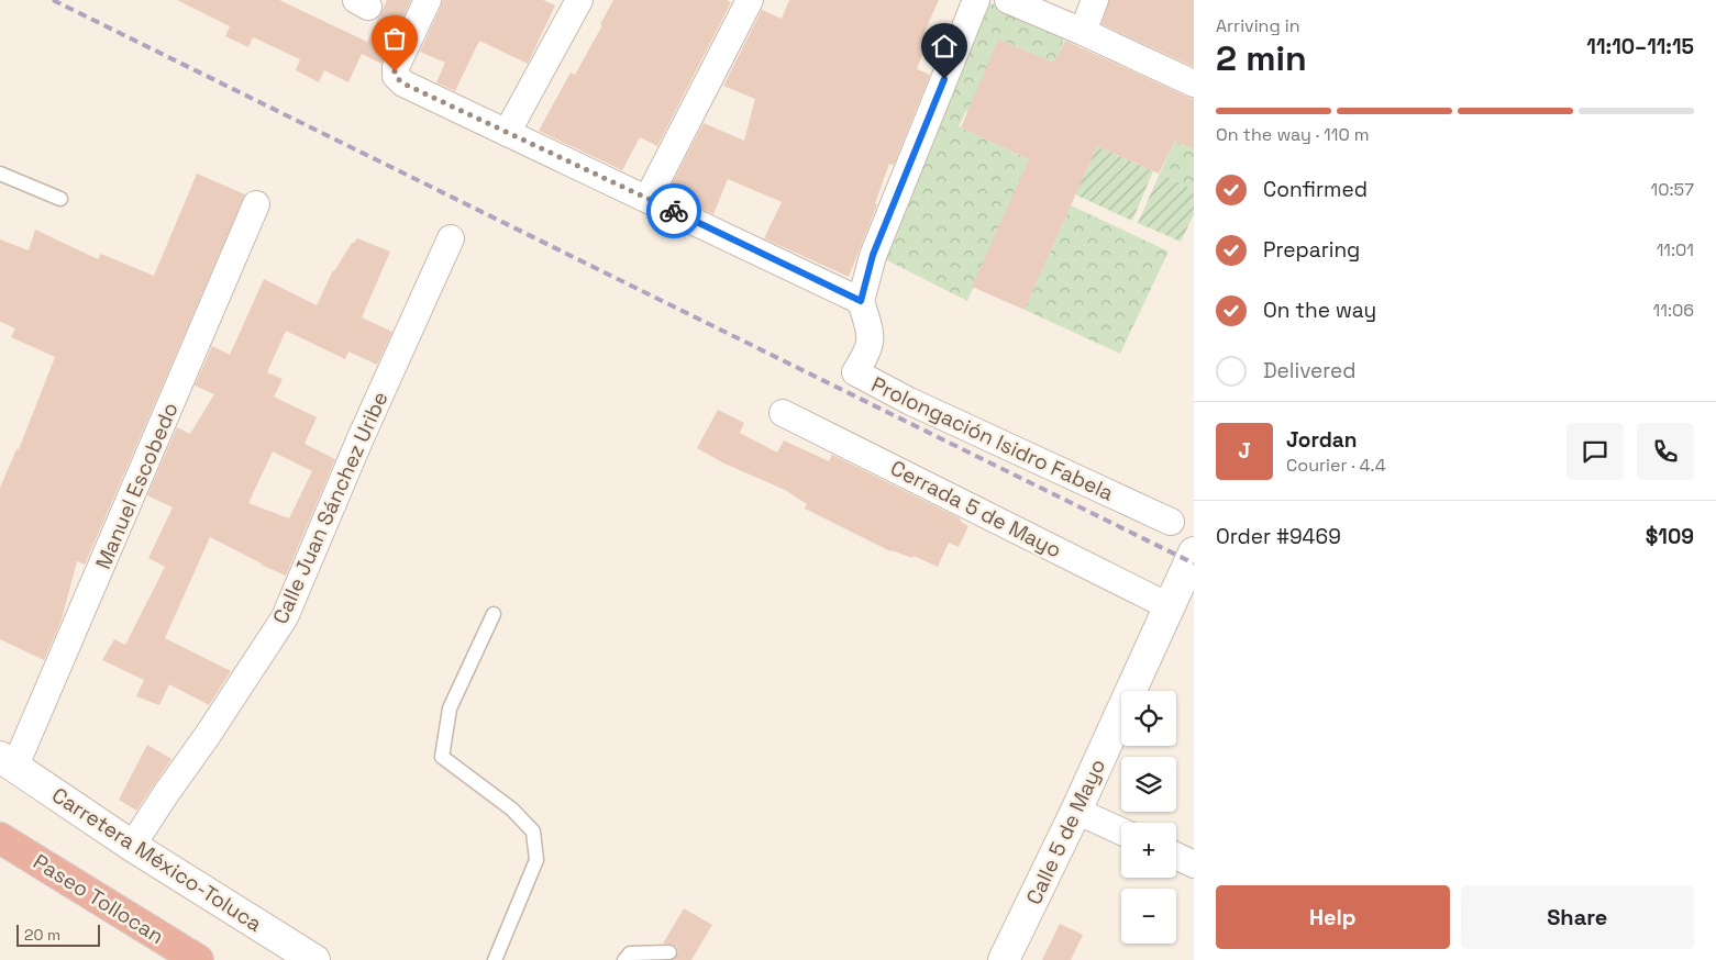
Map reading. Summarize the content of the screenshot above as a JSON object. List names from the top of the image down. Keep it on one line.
{"streets":{"highway":["Paseo Tollocan"],"main road":["Calle 5 de Mayo","Carretera México-Toluca"],"street":["Prolongación Isidro Fabela","Manuel Escobedo","Calle Juan Sánchez Uribe","Cerrada 5 de Mayo"]},"crossings":[["Manuel Escobedo","Carretera México-Toluca"],["Calle Juan Sánchez Uribe","Carretera México-Toluca"],["Cerrada 5 de Mayo","Calle 5 de Mayo"]],"scale_bar":"20 m","page":{"heading":["2 min","Arriving in","11:10–11:15"],"panel":["Jordan","Courier · 4.4","Order #9469","$109"],"bar":"On the way · 110 m","list":[["Confirmed","10:57"],["Preparing","11:01"],["On the way","11:06"],"Delivered"],"round":"J","map_buttons":["+","−"],"buttons":["Help","Share"],"scale":"20 m"}}
